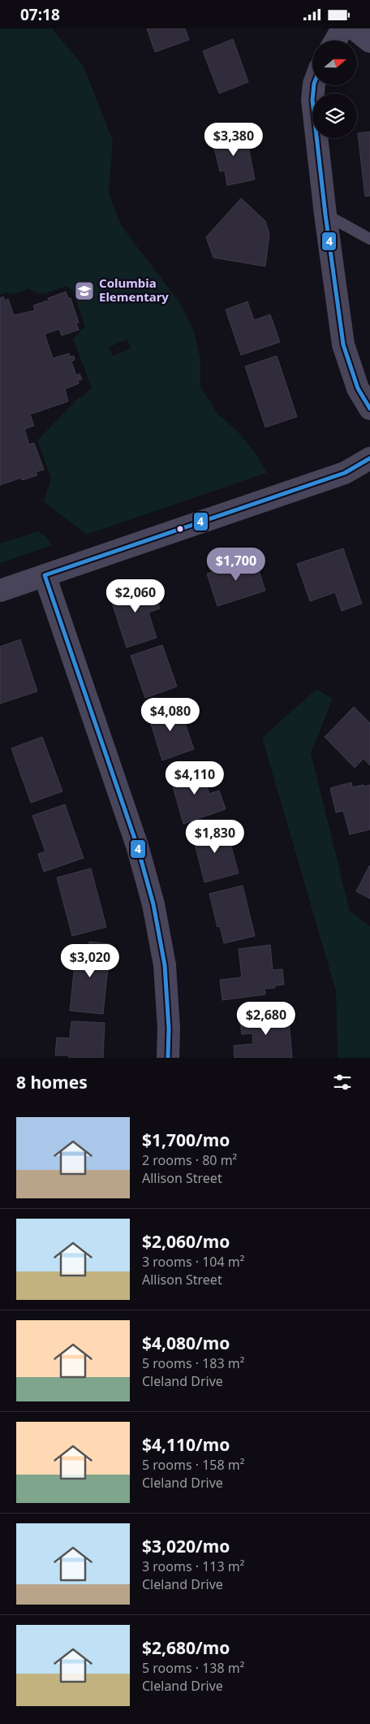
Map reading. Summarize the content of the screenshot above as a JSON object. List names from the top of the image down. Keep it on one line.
{"places":{"school or university":["Columbia Elementary"]},"lines":["transit line 4"],"north":"right","page":{"status":"07:18","price":["$3,380","$1,700","$2,060","$4,080","$4,110","$1,830","$3,020","$2,680"],"heading":"8 homes","list":[{"name":"$1,700/mo","note":"2 rooms · 80 m² · Allison Street"},{"name":"$2,060/mo","note":"3 rooms · 104 m² · Allison Street"},{"name":"$4,080/mo","note":"5 rooms · 183 m² · Cleland Drive"},{"name":"$4,110/mo","note":"5 rooms · 158 m² · Cleland Drive"},{"name":"$3,020/mo","note":"3 rooms · 113 m² · Cleland Drive"},{"name":"$2,680/mo","note":"5 rooms · 138 m² · Cleland Drive"}]}}
